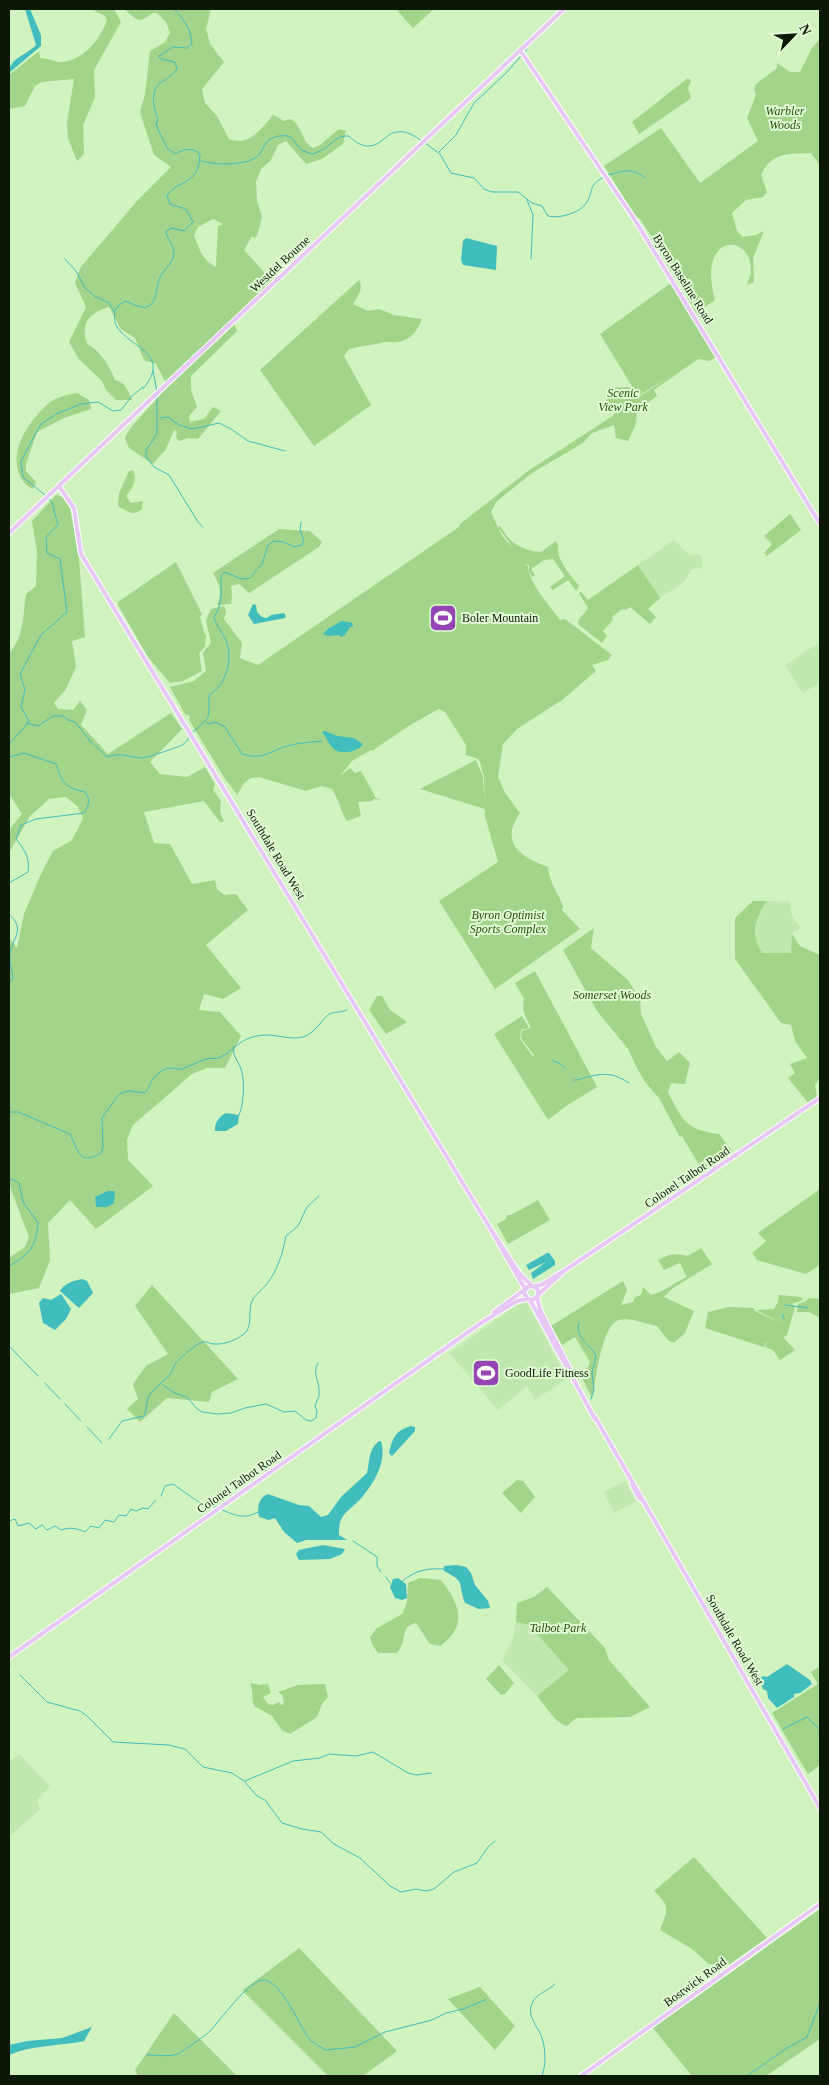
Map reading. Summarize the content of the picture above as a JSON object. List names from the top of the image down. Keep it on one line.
{"streets":{"main road":["Westdel Bourne","Byron Baseline Road","Southdale Road West","Colonel Talbot Road","Bostwick Road"]},"crossings":[["Westdel Bourne","Byron Baseline Road"],["Westdel Bourne","Southdale Road West"],["Southdale Road West","Colonel Talbot Road"]],"parks":["Warbler Woods","Scenic View Park","Byron Optimist Sports Complex","Somerset Woods","Talbot Park"],"places":{"sports":["Boler Mountain","GoodLife Fitness"]},"north":"top right"}
